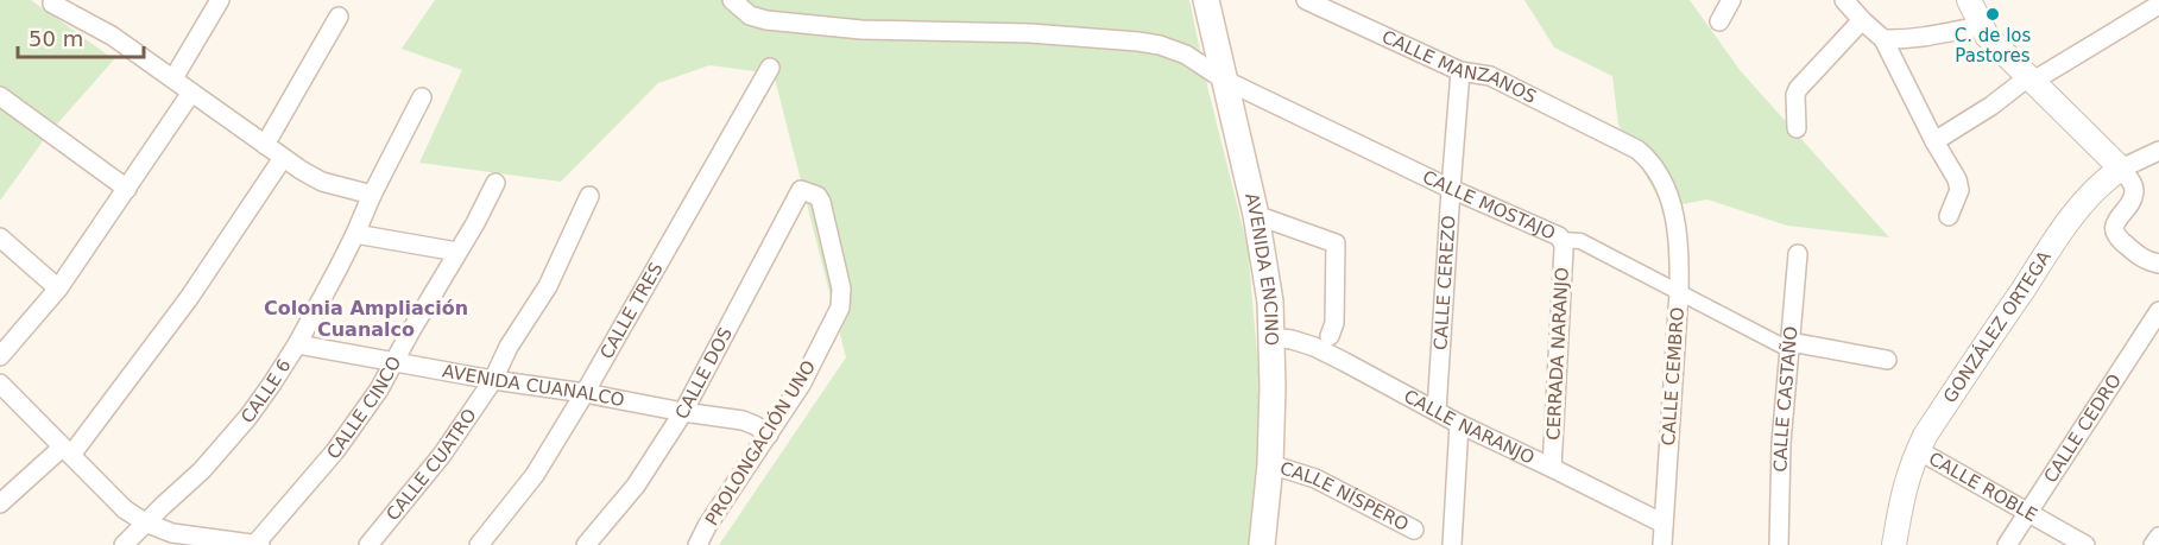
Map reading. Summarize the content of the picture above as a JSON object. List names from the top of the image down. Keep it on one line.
{"streets":{"main road":["AVENIDA ENCINO"],"street":["CALLE MANZANOS","CALLE MOSTAJO","CALLE CEREZO","CALLE TRES","GONZÁLEZ ORTEGA","CERRADA NARANJO","CALLE DOS","CALLE CEMBRO","AVENIDA CUANALCO","CALLE 6","CALLE CASTAÑO","CALLE CINCO","CALLE NARANJO","CALLE CEDRO","PROLONGACIÓN UNO","CALLE CUATRO","CALLE ROBLE","CALLE NÍSPERO"]},"crossings":[["CALLE MANZANOS","CALLE CEREZO"],["CALLE MANZANOS","CALLE CEMBRO"],["CALLE MOSTAJO","AVENIDA ENCINO"],["CALLE MOSTAJO","CALLE CEREZO"],["CALLE MOSTAJO","CERRADA NARANJO"],["CALLE MOSTAJO","CALLE CEMBRO"],["CALLE MOSTAJO","CALLE CASTAÑO"],["AVENIDA ENCINO","CALLE NARANJO"],["AVENIDA ENCINO","CALLE NÍSPERO"],["CALLE CEREZO","CALLE NARANJO"],["CALLE TRES","AVENIDA CUANALCO"],["GONZÁLEZ ORTEGA","CALLE ROBLE"],["CERRADA NARANJO","CALLE NARANJO"],["CALLE DOS","AVENIDA CUANALCO"],["CALLE DOS","PROLONGACIÓN UNO"],["CALLE CEMBRO","CALLE NARANJO"],["AVENIDA CUANALCO","CALLE 6"],["AVENIDA CUANALCO","CALLE CINCO"],["AVENIDA CUANALCO","PROLONGACIÓN UNO"],["AVENIDA CUANALCO","CALLE CUATRO"],["CALLE CEDRO","CALLE ROBLE"]],"districts":["Colonia Ampliación Cuanalco"],"places":["C. de los Pastores"],"scale_bar":"50 m"}
